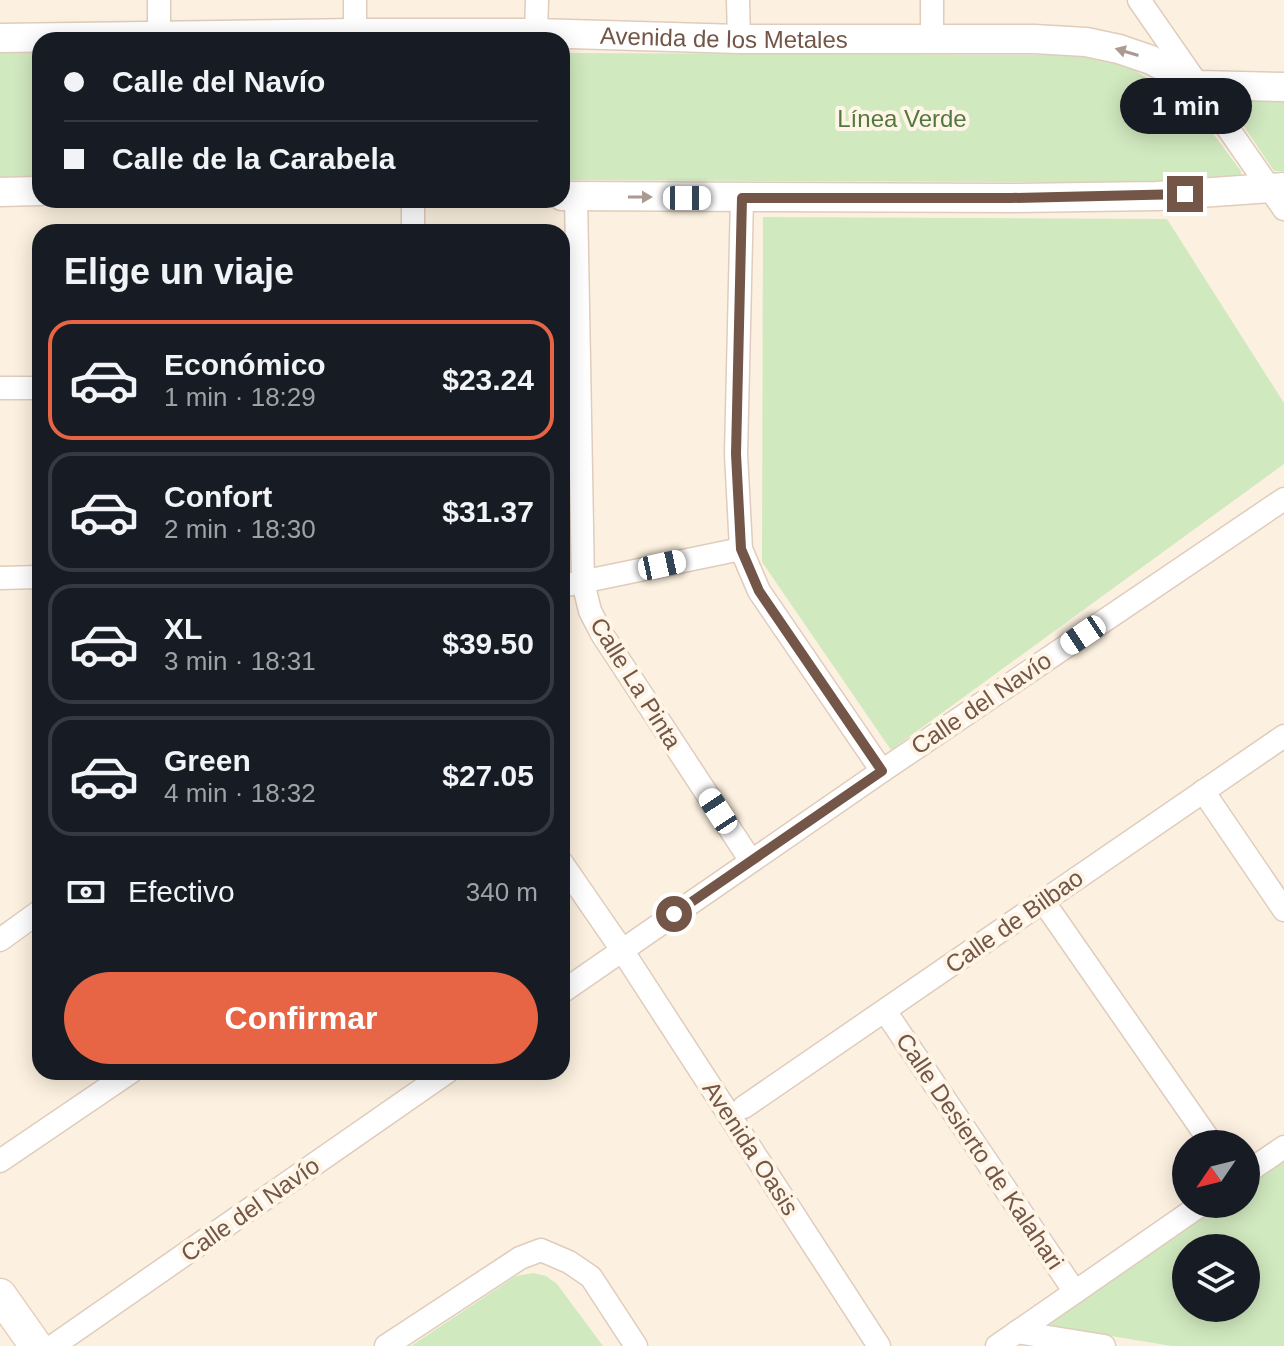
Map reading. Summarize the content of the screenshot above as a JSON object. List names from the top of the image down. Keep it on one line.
{"streets":{"street":["Avenida de los Metales","Calle La Pinta","Calle del Navío","Calle de Bilbao","Avenida Oasis","Calle Desierto de Kalahari"]},"crossings":[["Calle La Pinta","Calle del Navío"],["Calle del Navío","Avenida Oasis"],["Calle de Bilbao","Calle Desierto de Kalahari"]],"parks":["Línea Verde"],"north":"bottom left","page":{"banner":["Calle del Navío","Calle de la Carabela"],"bubble":"1 min","heading":"Elige un viaje","list":[{"name":"Económico","note":"1 min · 18:29","value":"$23.24"},{"name":"Confort","note":"2 min · 18:30","value":"$31.37"},{"name":"XL","note":"3 min · 18:31","value":"$39.50"},{"name":"Green","note":"4 min · 18:32","value":"$27.05"}],"pay":["Efectivo","340 m"],"buttons":"Confirmar"}}
